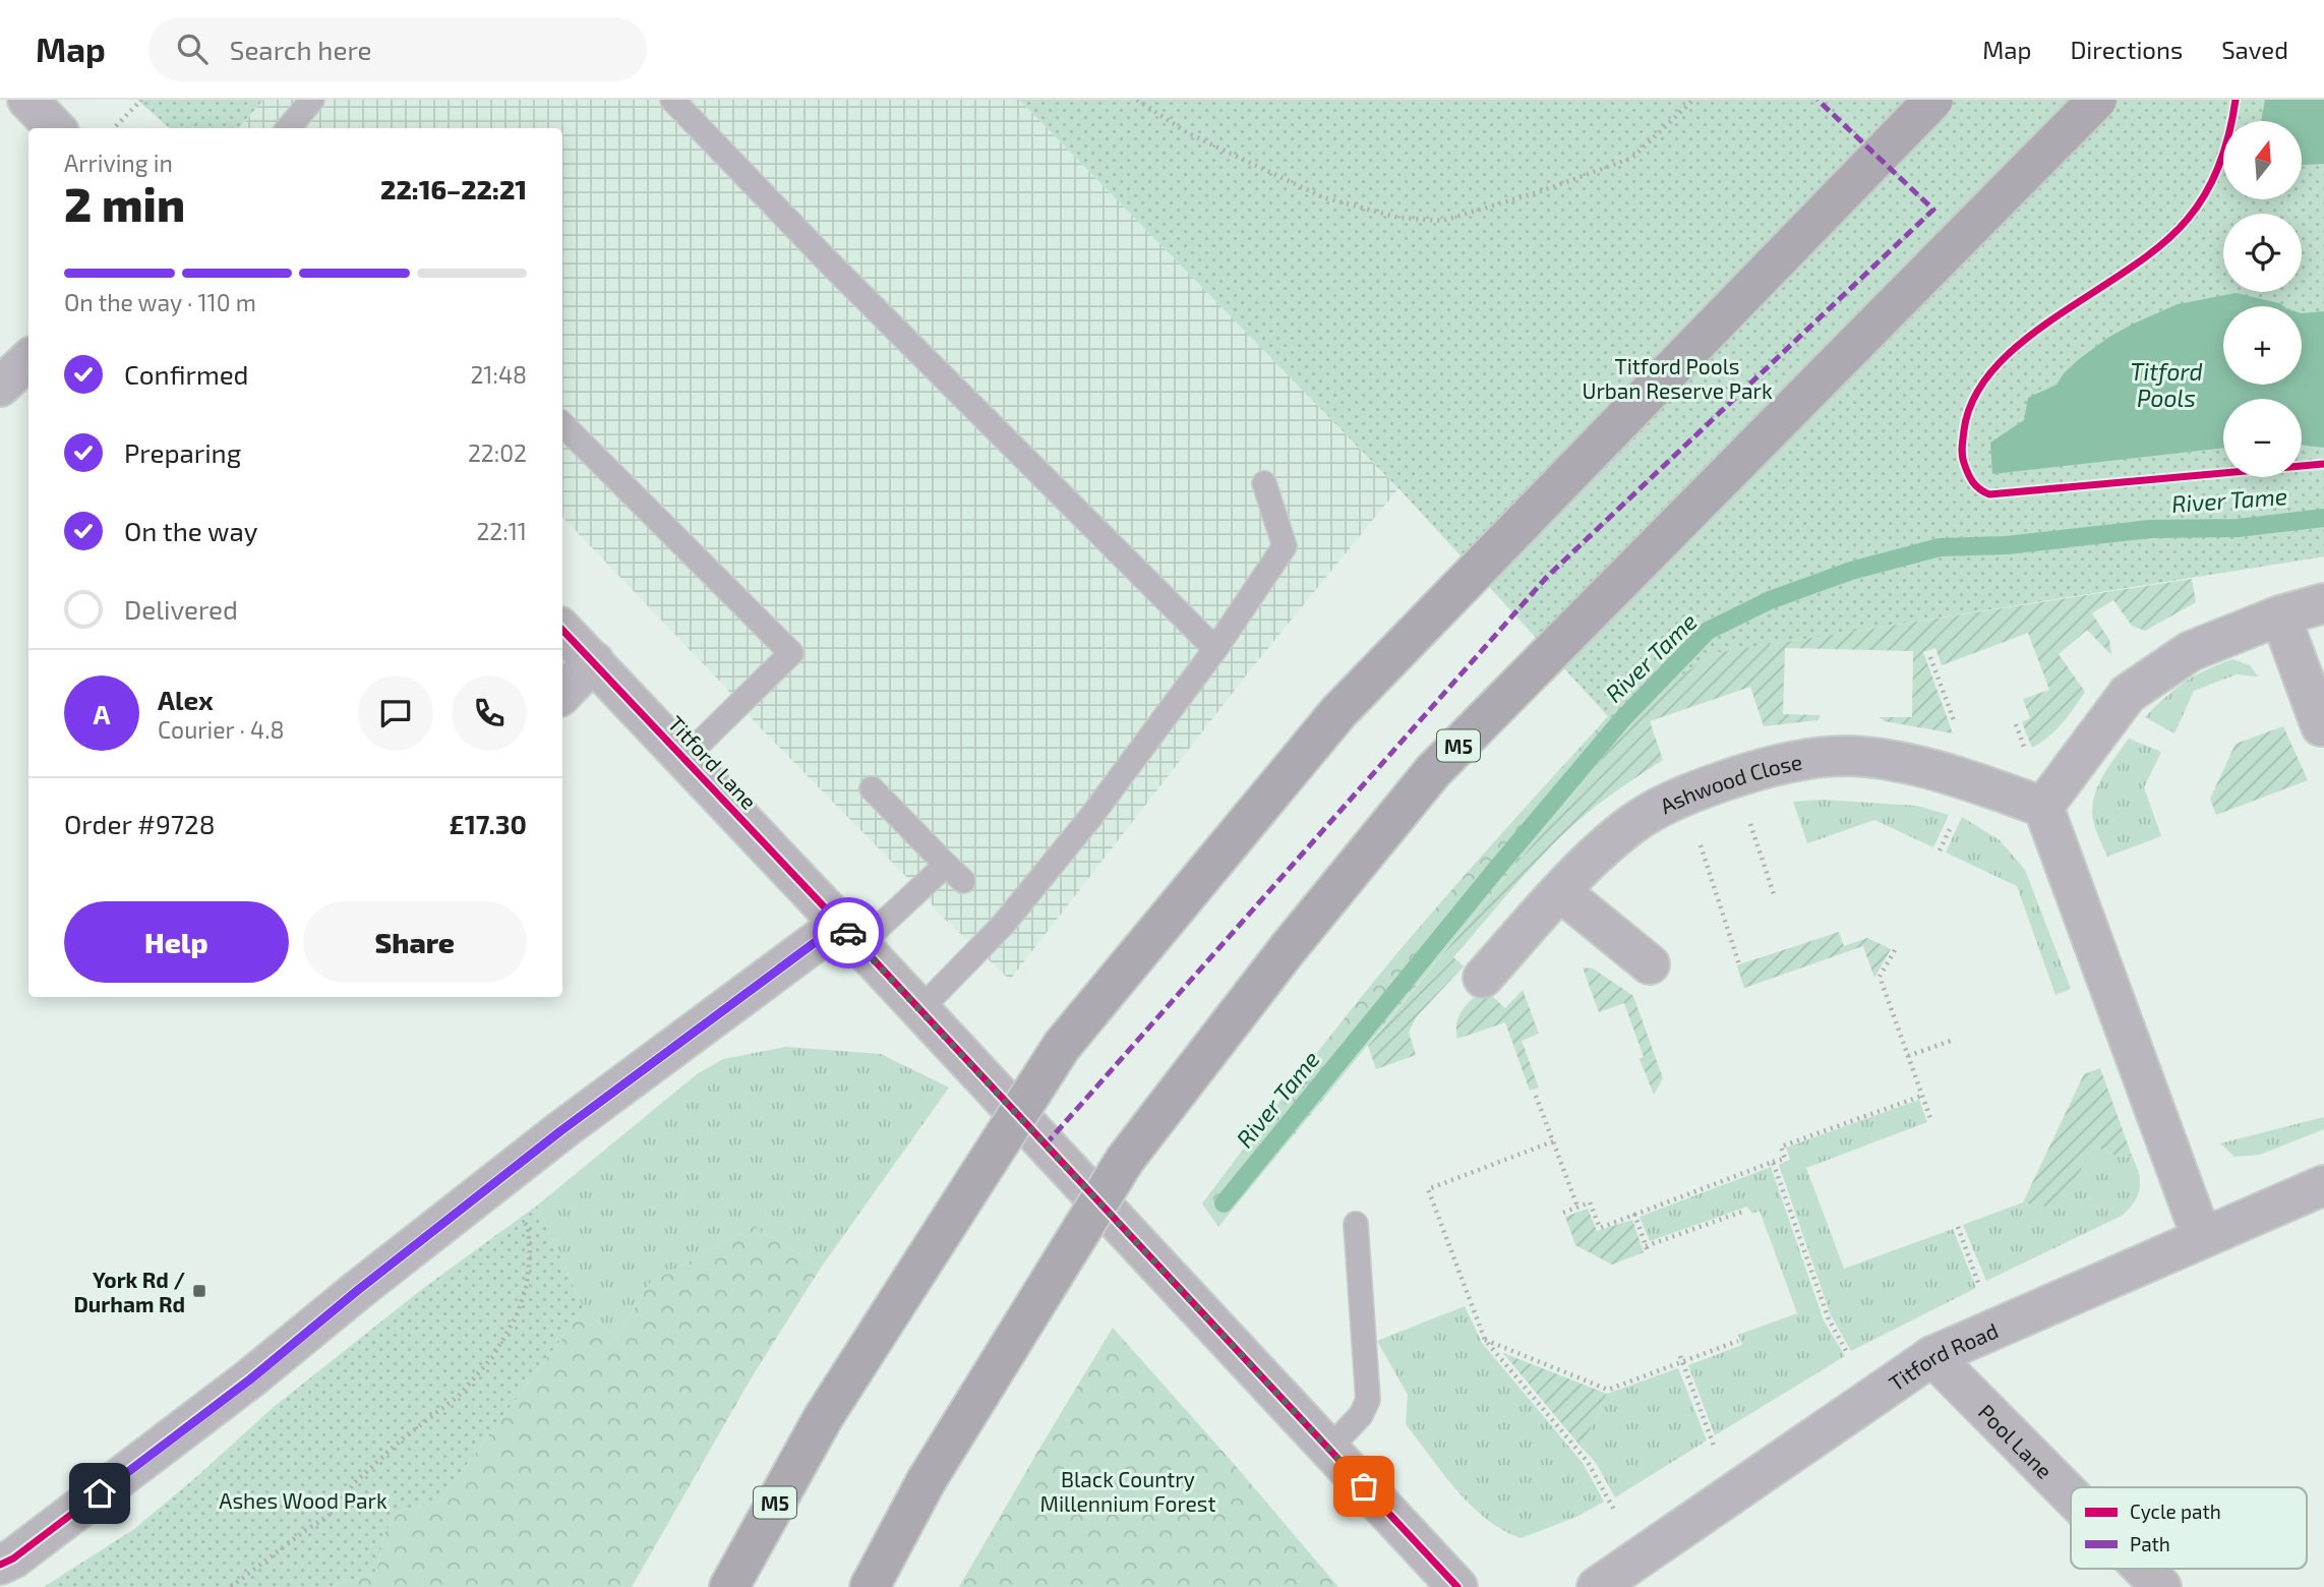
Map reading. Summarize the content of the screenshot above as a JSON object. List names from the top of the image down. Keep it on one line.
{"streets":{"highway":["M5"],"street":["Titford Lane","Ashwood Close","Titford Road","Pool Lane"]},"crossings":[["Titford Road","Pool Lane"]],"water":["Titford Pools","River Tame"],"parks":["Titford Pools Urban Reserve Park","Black Country Millennium Forest","Ashes Wood Park"],"places":{"transit":["York Rd / Durham Rd"]},"legend":["Cycle path","Path"],"north":"top","page":{"header":"Map","search":"Search here","nav":["Map","Directions","Saved"],"map_buttons":["+","−"],"heading":["2 min","Arriving in","22:16–22:21"],"panel":["Alex","Courier · 4.8","Order #9728","£17.30"],"bar":"On the way · 110 m","list":[["Confirmed","21:48"],["Preparing","22:02"],["On the way","22:11"],"Delivered"],"round":"A","buttons":["Help","Share"]}}
